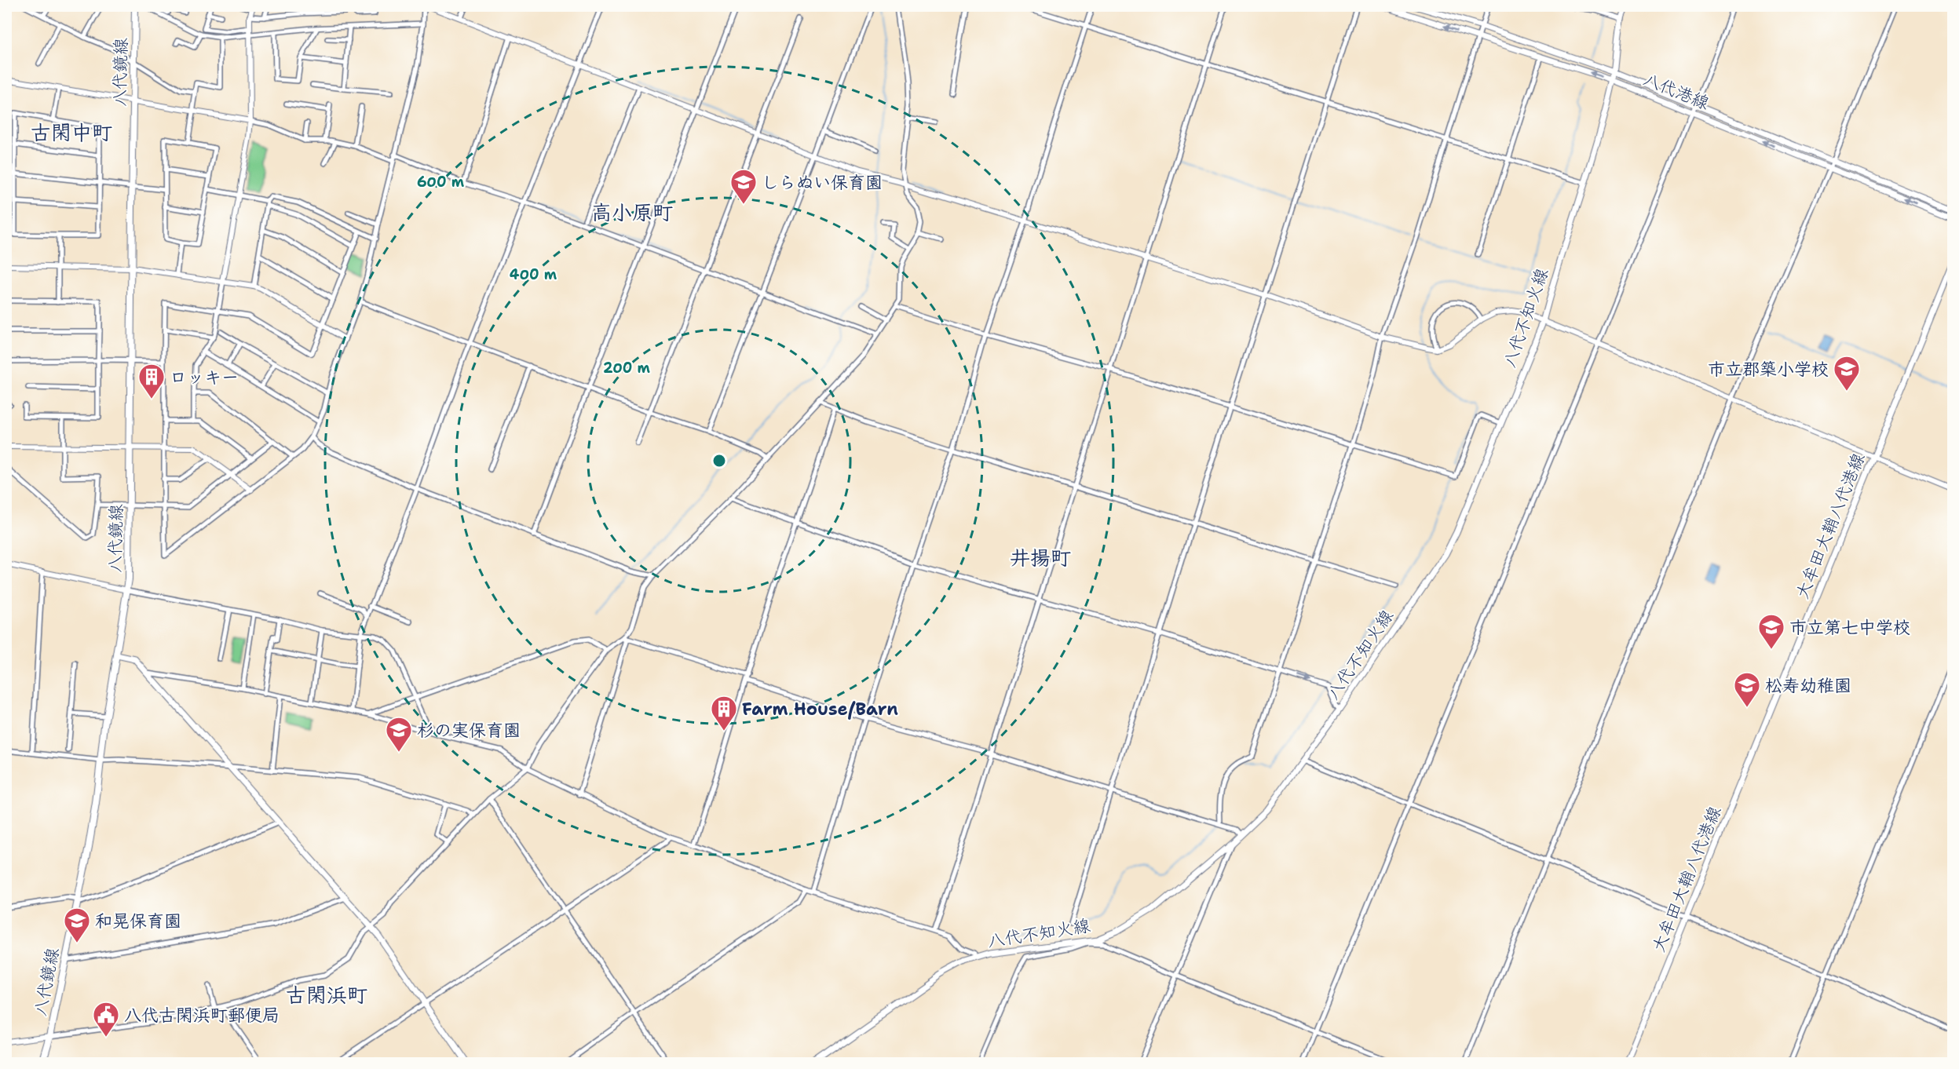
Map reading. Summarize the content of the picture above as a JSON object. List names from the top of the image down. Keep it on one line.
{"streets":{"main road":["八代鏡線","八代港線","八代不知火線","大牟田大鞘八代港線"]},"crossings":[["八代港線","八代不知火線"]],"districts":["古閑中町","高小原町","井揚町","古閑浜町"],"places":{"school or university":["しらぬい保育園","市立郡築小学校","市立第七中学校","松寿幼稚園","杉の実保育園","和晃保育園"],"building":["ロッキー","Farm House/Barn"],"public building":["八代古閑浜町郵便局"]},"rings":["600 m","400 m","200 m"]}
